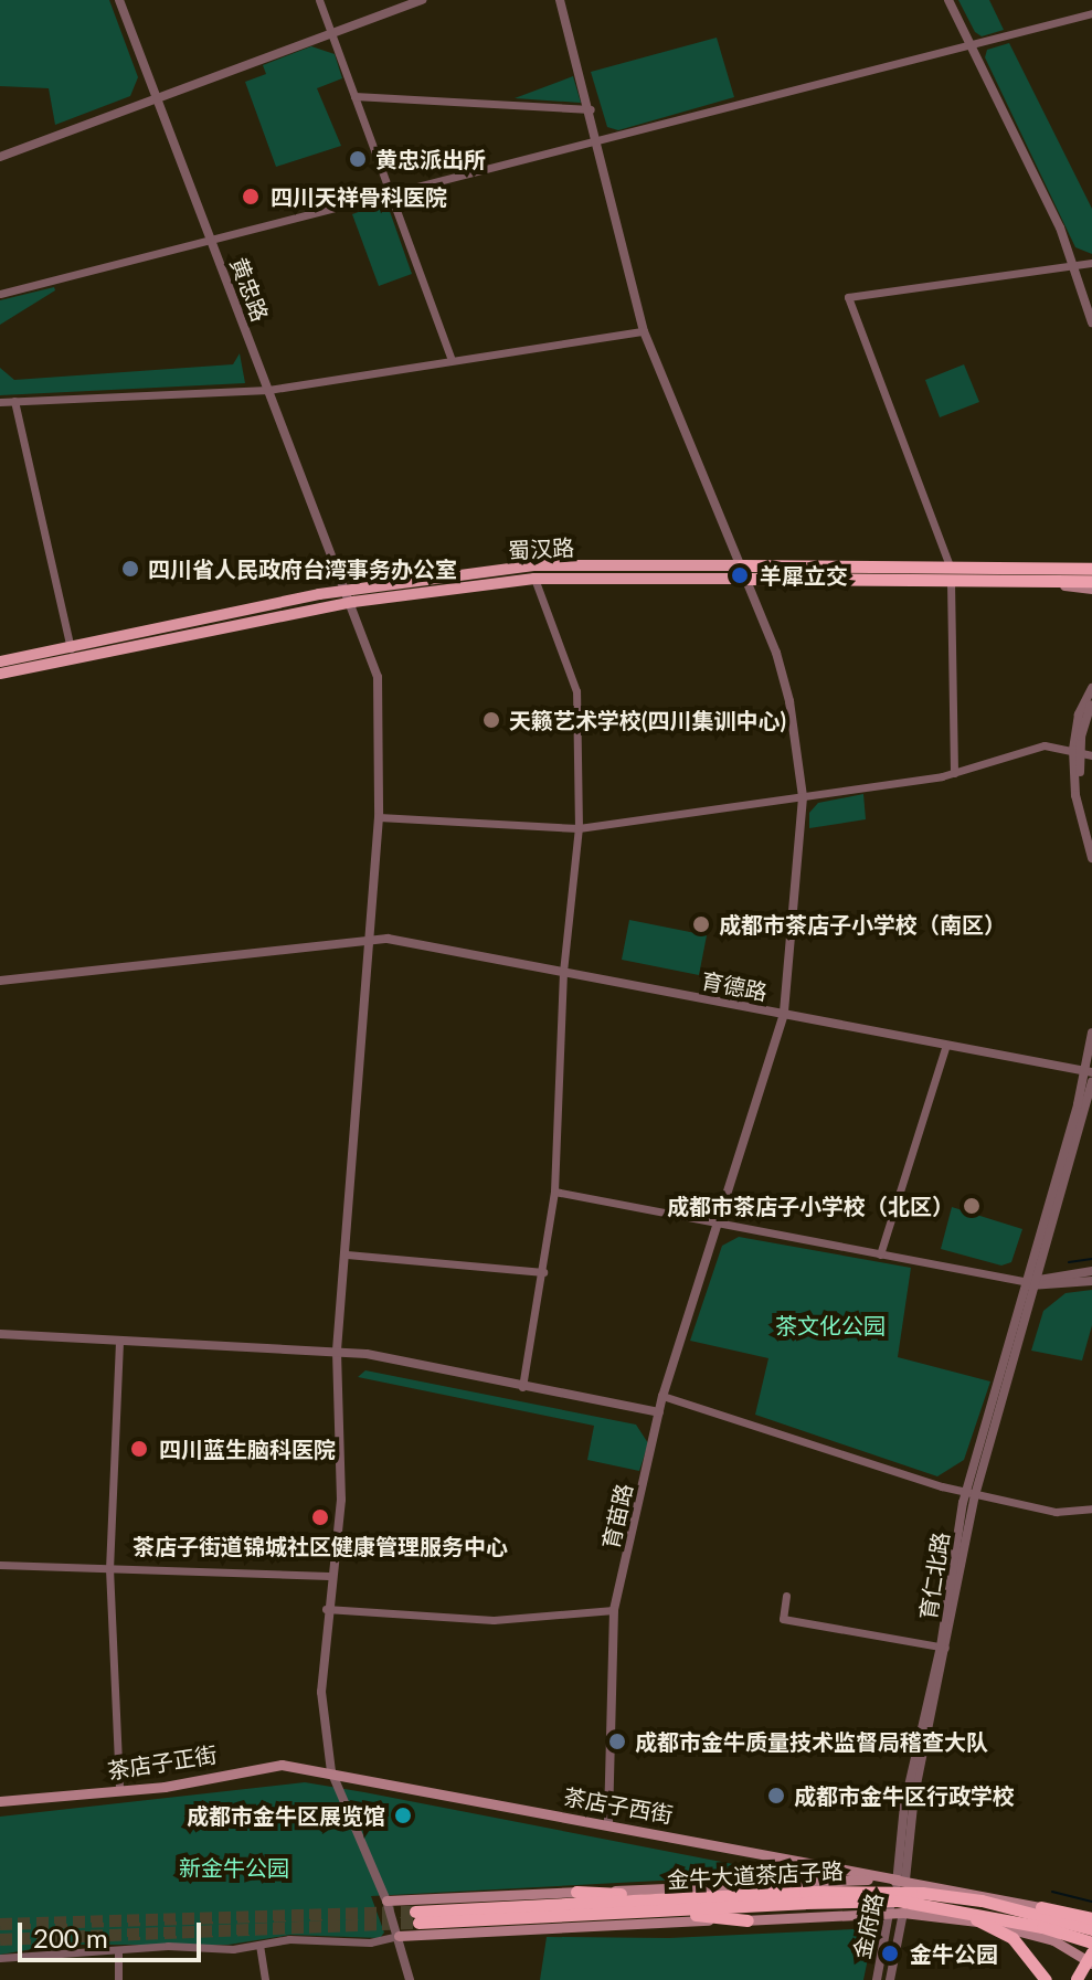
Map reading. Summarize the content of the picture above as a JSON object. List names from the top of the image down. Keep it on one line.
{"streets":{"highway":["蜀汉路","金牛大道茶店子路"],"main road":["茶店子正街","茶店子西街","金府路"],"street":["黄忠路","育德路","育苗路","育仁北路"]},"crossings":[["黄忠路","蜀汉路"],["黄忠路","育德路"],["黄忠路","茶店子正街"],["黄忠路","茶店子西街"],["蜀汉路","育苗路"],["育德路","育苗路"],["育苗路","茶店子西街"],["育仁北路","茶店子西街"],["育仁北路","金府路"],["茶店子正街","茶店子西街"],["茶店子西街","金府路"]],"parks":["茶文化公园","新金牛公园"],"places":["黄忠派出所","四川天祥骨科医院","四川省人民政府台湾事务办公室","羊犀立交","天籁艺术学校(四川集训中心)","成都市茶店子小学校（南区）","成都市茶店子小学校（北区）","四川蓝生脑科医院","茶店子街道锦城社区健康管理服务中心","成都市金牛质量技术监督局稽查大队","成都市金牛区行政学校","成都市金牛区展览馆","金牛公园"],"scale_bar":"200 m"}
